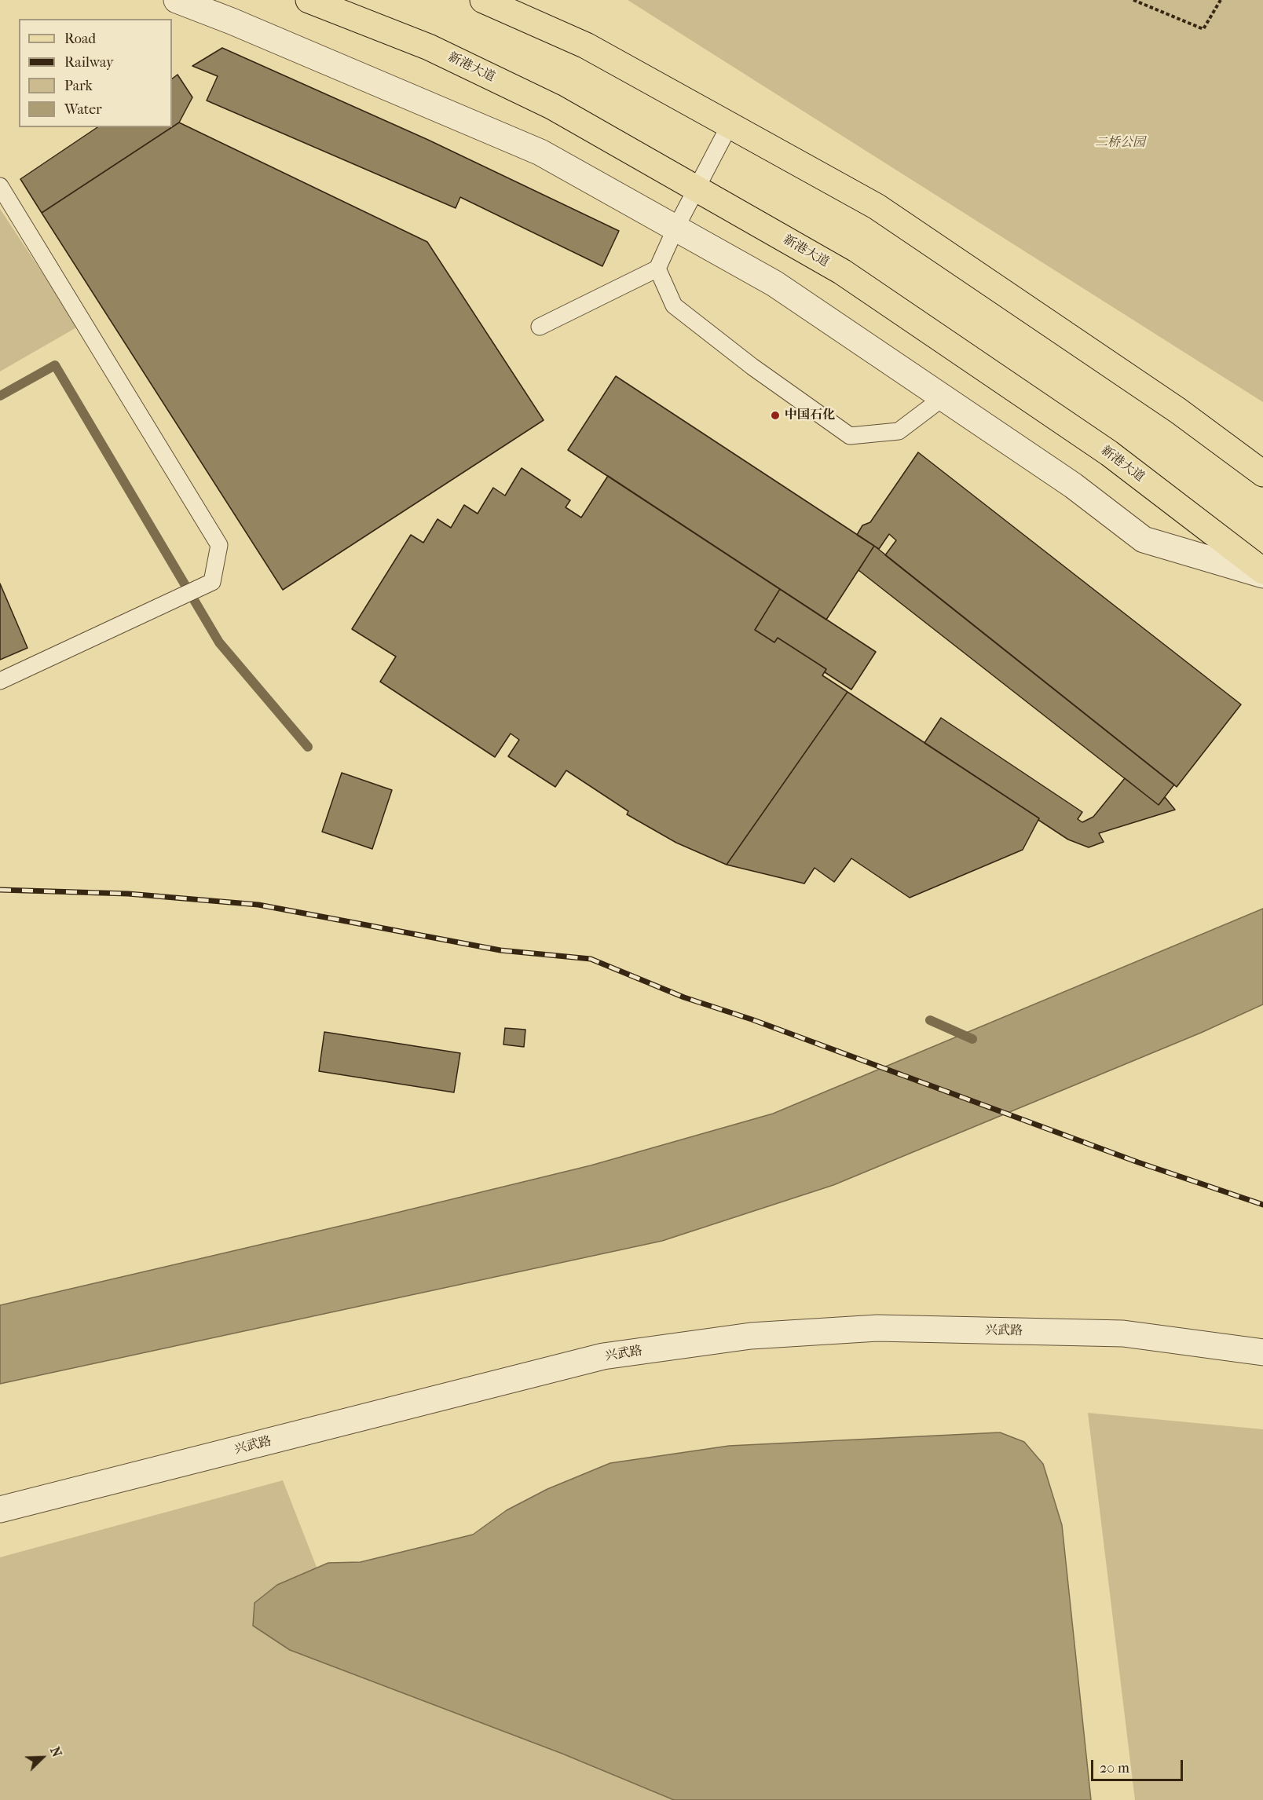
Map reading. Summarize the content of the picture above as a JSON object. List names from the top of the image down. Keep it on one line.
{"streets":{"main road":["新港大道"],"street":["兴武路"]},"parks":["二桥公园"],"places":["中国石化"],"legend":["Road","Railway","Park","Water"],"scale_bar":"20 m","north":"top right"}
